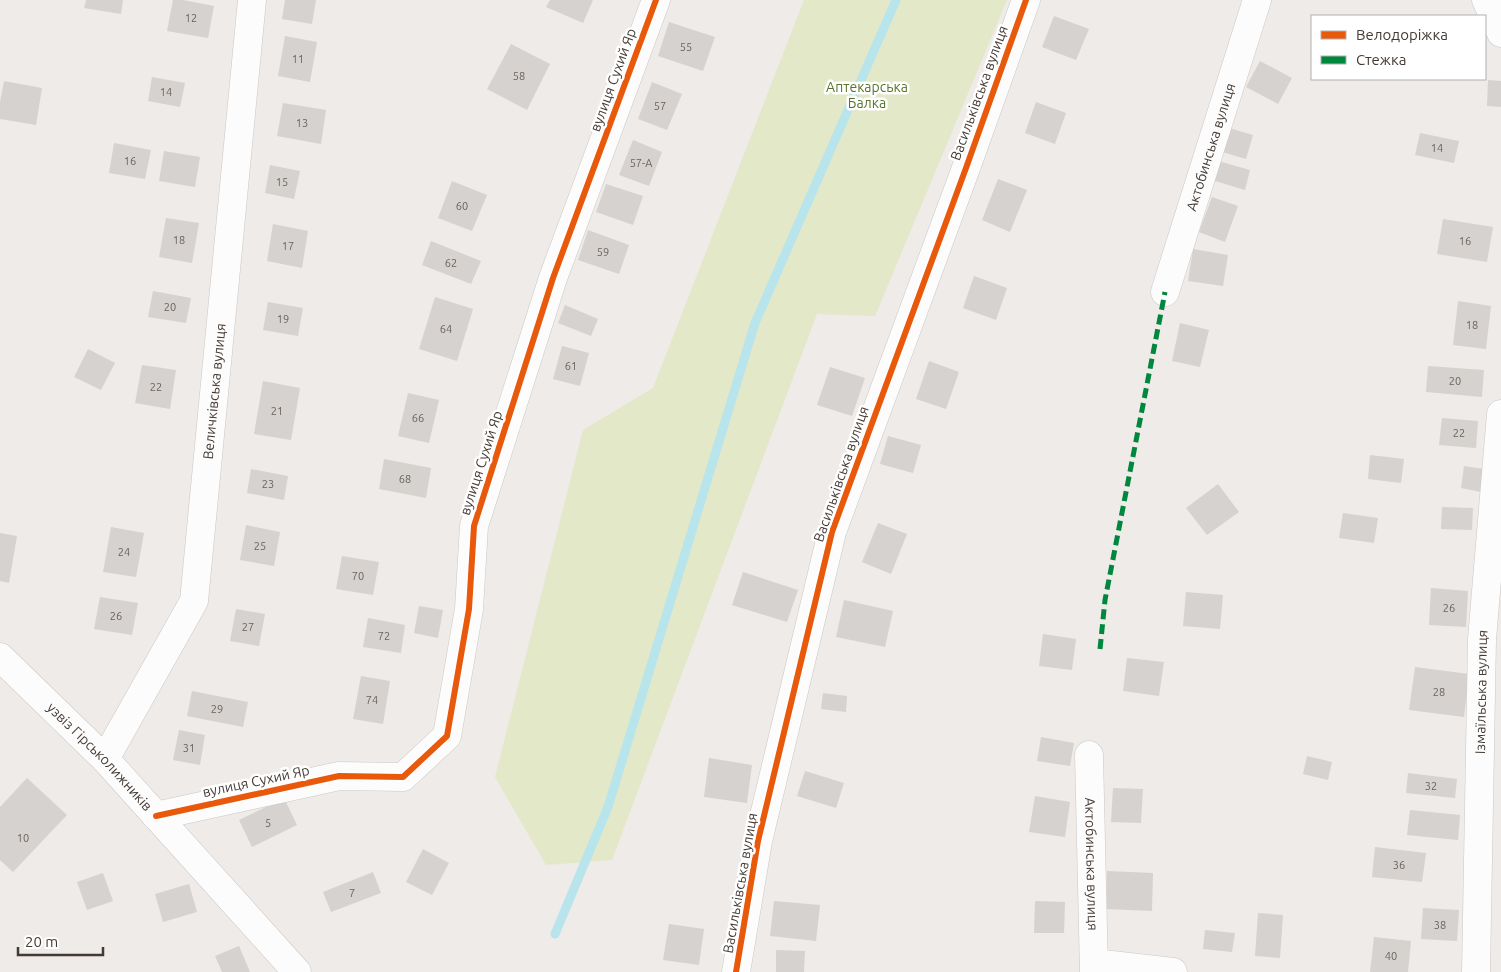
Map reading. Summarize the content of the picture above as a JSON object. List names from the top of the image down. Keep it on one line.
{"streets":{"street":["вулиця Сухий Яр","Васильківська вулиця","Актобинська вулиця","Величківська вулиця","Ізмаїльська вулиця","узвіз Гірськолижників"]},"crossings":[["вулиця Сухий Яр","узвіз Гірськолижників"],["Величківська вулиця","узвіз Гірськолижників"]],"parks":["Аптекарська Балка"],"house_numbers":["12","55","11","58","14","57","13","14","16","57-А","15","60","18","16","17","59","62","20","19","18","64","61","20","22","21","66","22","68","23","25","24","70","26","26","27","72","28","74","29","31","32","5","10","36","7","38","40"],"legend":["Велодоріжка","Стежка"],"scale_bar":"20 m"}
